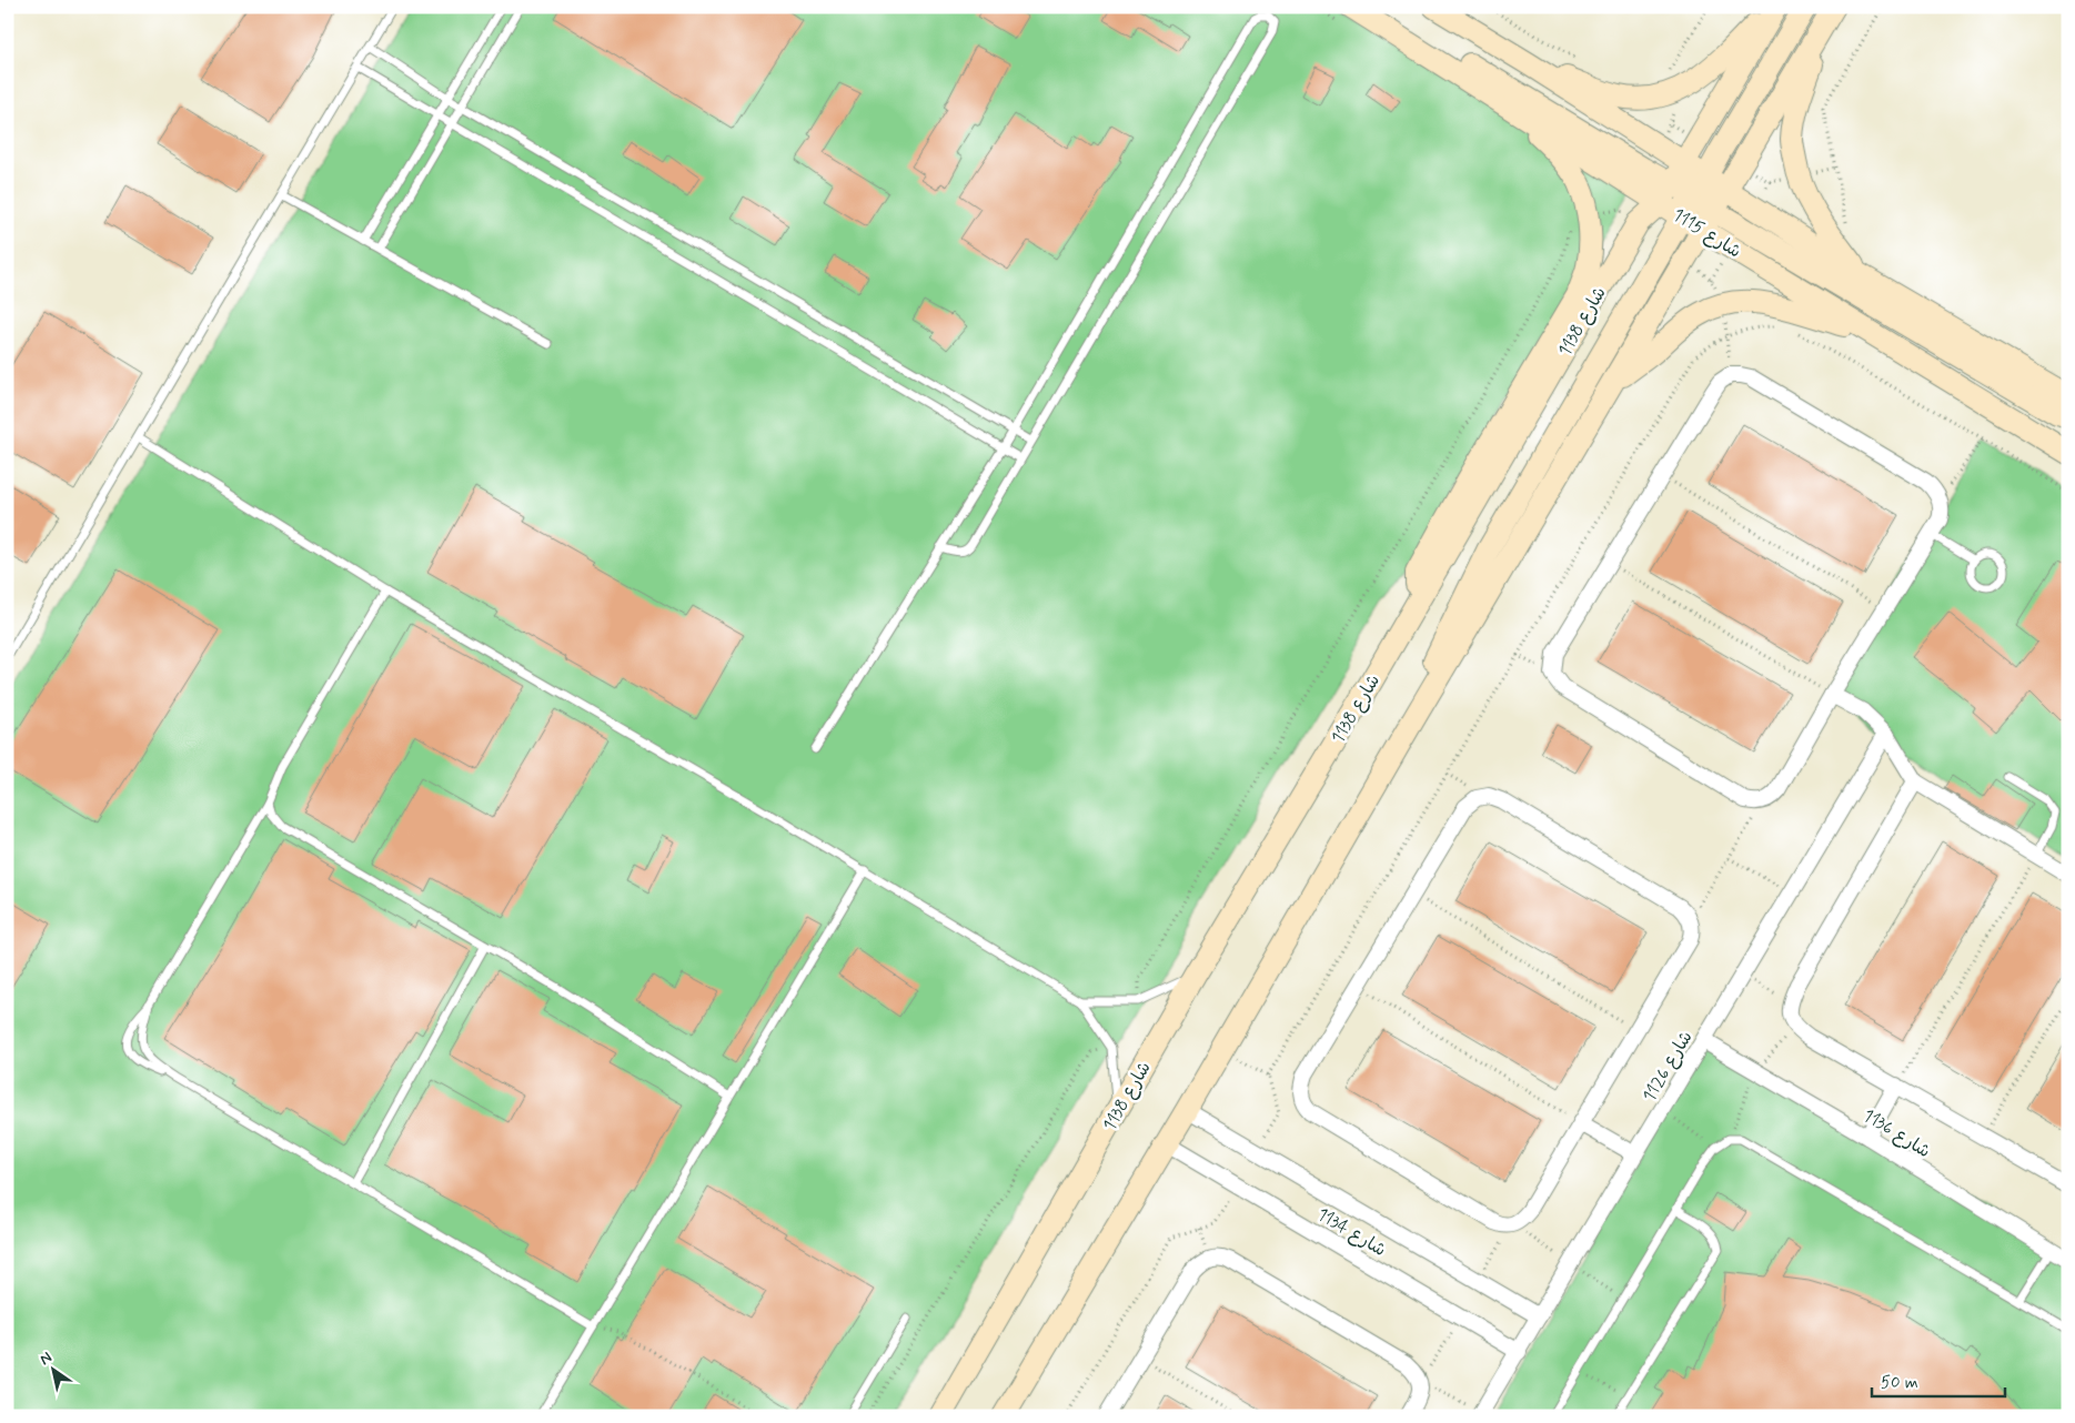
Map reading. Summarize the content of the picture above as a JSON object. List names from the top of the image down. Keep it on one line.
{"streets":{"street":["شارع 1115","شارع 1138","شارع 1126","شارع 1136","شارع 1134"]},"crossings":[["شارع 1115","شارع 1138"],["شارع 1126","شارع 1136"],["شارع 1126","شارع 1134"]],"scale_bar":"50 m","north":"top left"}
